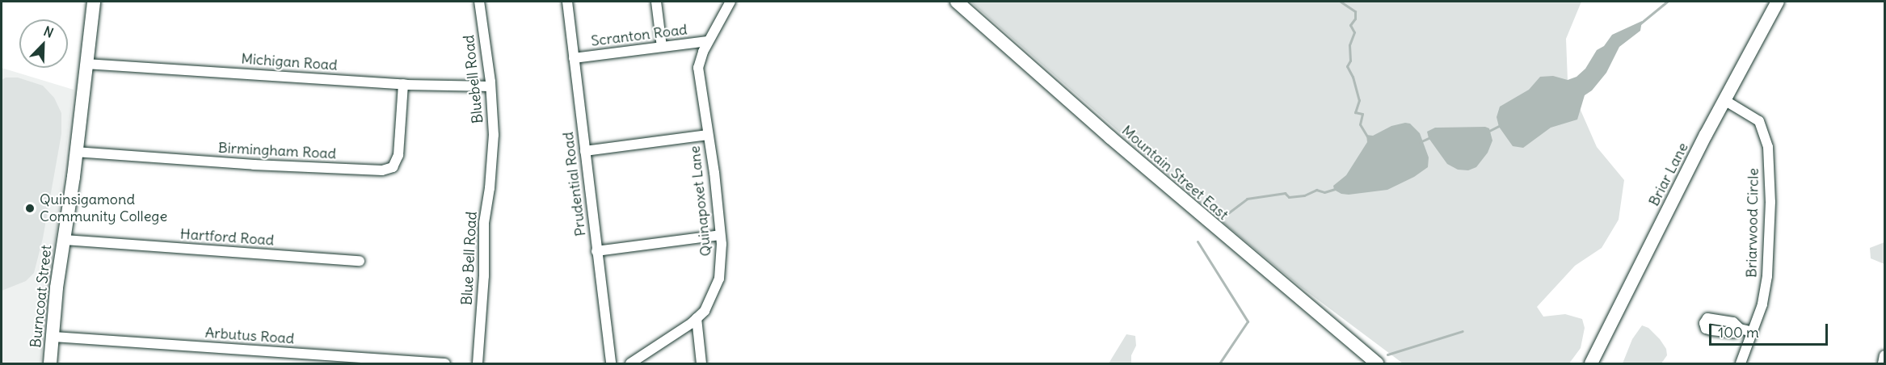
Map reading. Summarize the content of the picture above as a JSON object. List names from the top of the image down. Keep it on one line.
{"streets":{"main road":["Mountain Street East","Briar Lane","Burncoat Street"],"street":["Scranton Road","Michigan Road","Bluebell Road","Birmingham Road","Prudential Road","Quinapoxet Lane","Briarwood Circle","Hartford Road","Blue Bell Road","Arbutus Road"]},"crossings":[["Scranton Road","Prudential Road"],["Scranton Road","Quinapoxet Lane"],["Michigan Road","Bluebell Road"],["Michigan Road","Birmingham Road"],["Michigan Road","Burncoat Street"],["Bluebell Road","Blue Bell Road"],["Birmingham Road","Burncoat Street"],["Briar Lane","Briarwood Circle"],["Hartford Road","Burncoat Street"],["Burncoat Street","Arbutus Road"]],"places":["Quinsigamond Community College"],"scale_bar":"100 m","north":"top right"}
